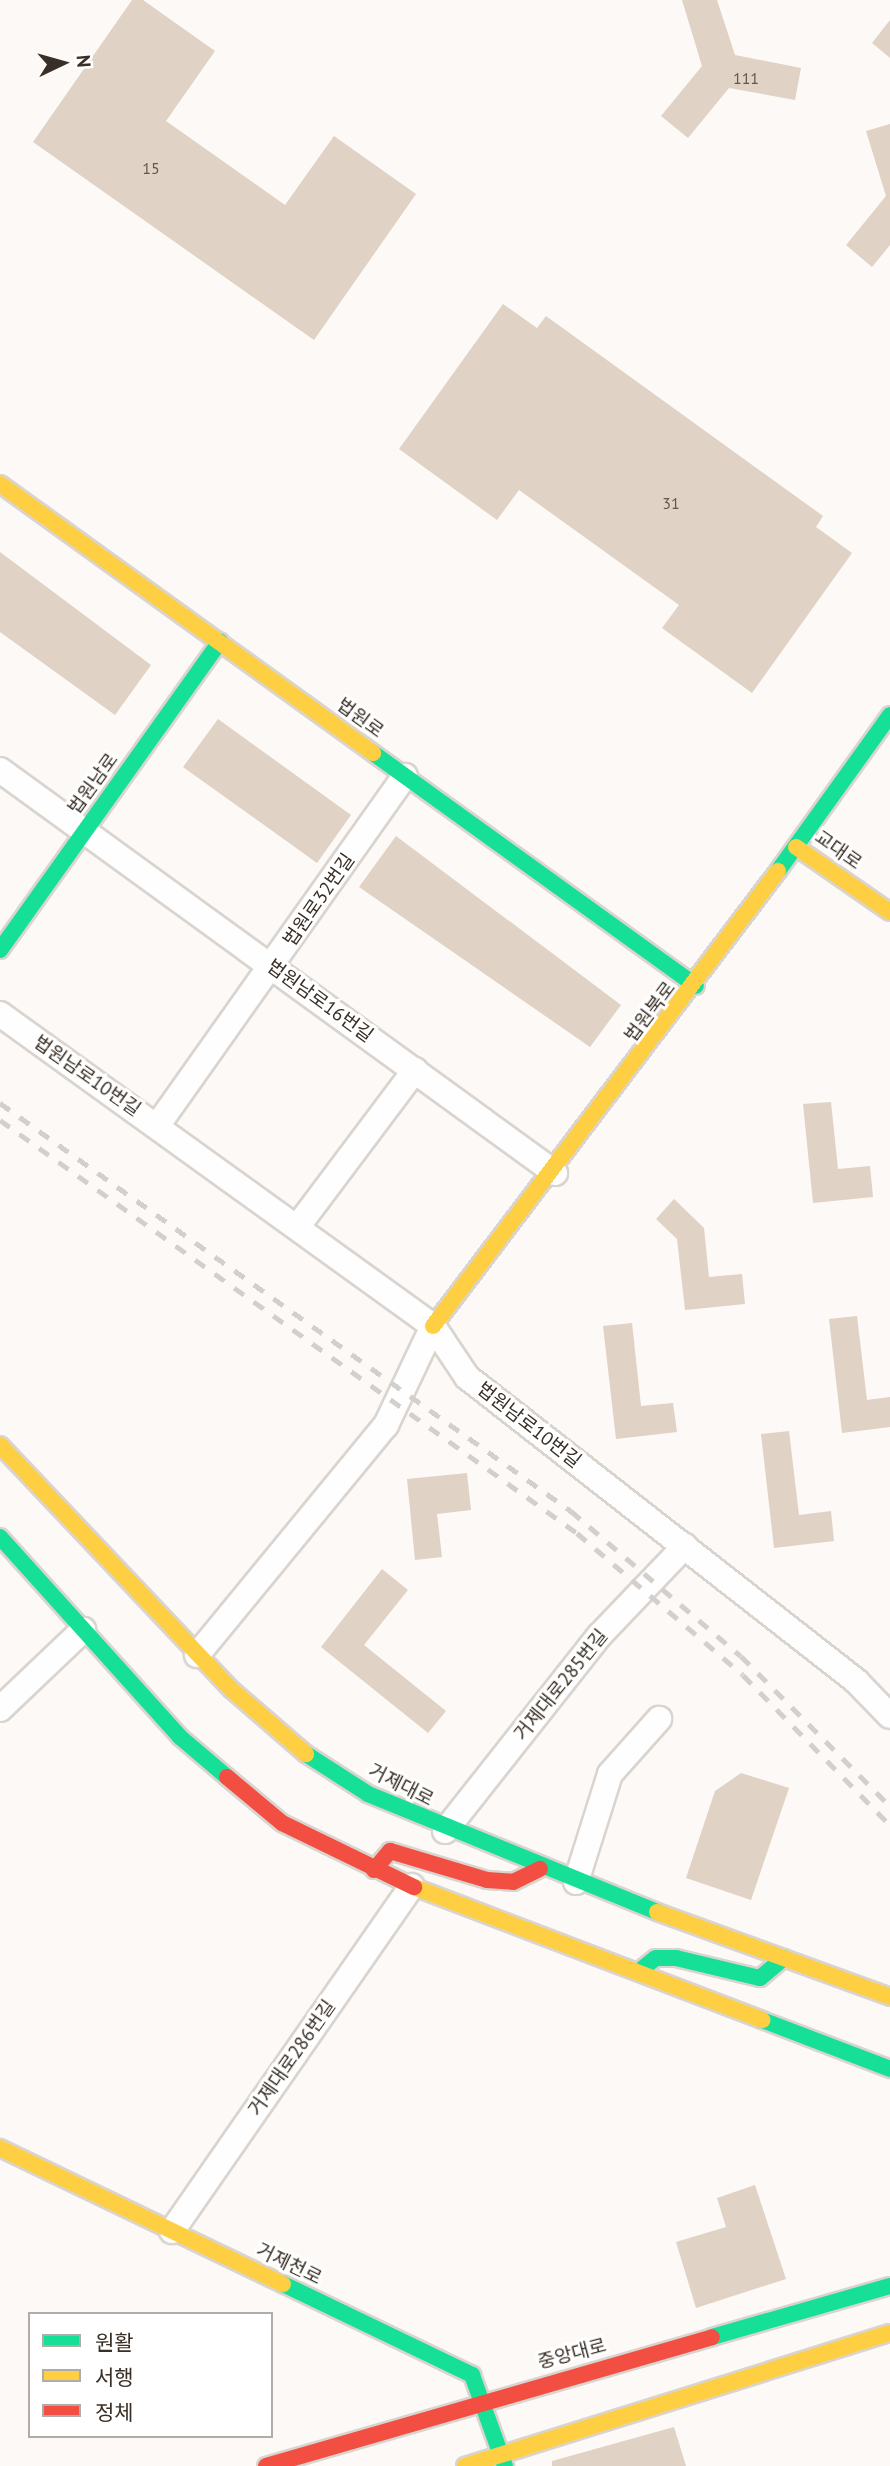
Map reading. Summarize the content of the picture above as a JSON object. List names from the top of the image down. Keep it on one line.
{"streets":{"main road":["법원로","법원남로","교대로","법원북로","거제대로","거제천로","중앙대로"],"street":["법원로32번길","법원남로16번길","법원남로10번길","거제대로285번길","거제대로286번길"]},"crossings":[["법원로","법원남로"],["법원로","법원로32번길"],["법원로","법원북로"],["법원남로","법원남로16번길"],["교대로","법원북로"],["법원로32번길","법원남로16번길"],["법원로32번길","법원남로10번길"],["법원남로16번길","법원북로"],["법원북로","법원남로10번길"],["법원남로10번길","거제대로285번길"],["거제대로285번길","거제대로"],["거제대로286번길","거제천로"],["거제천로","중앙대로"]],"house_numbers":["111","15","31"],"legend":["원활","서행","정체"],"north":"right"}
